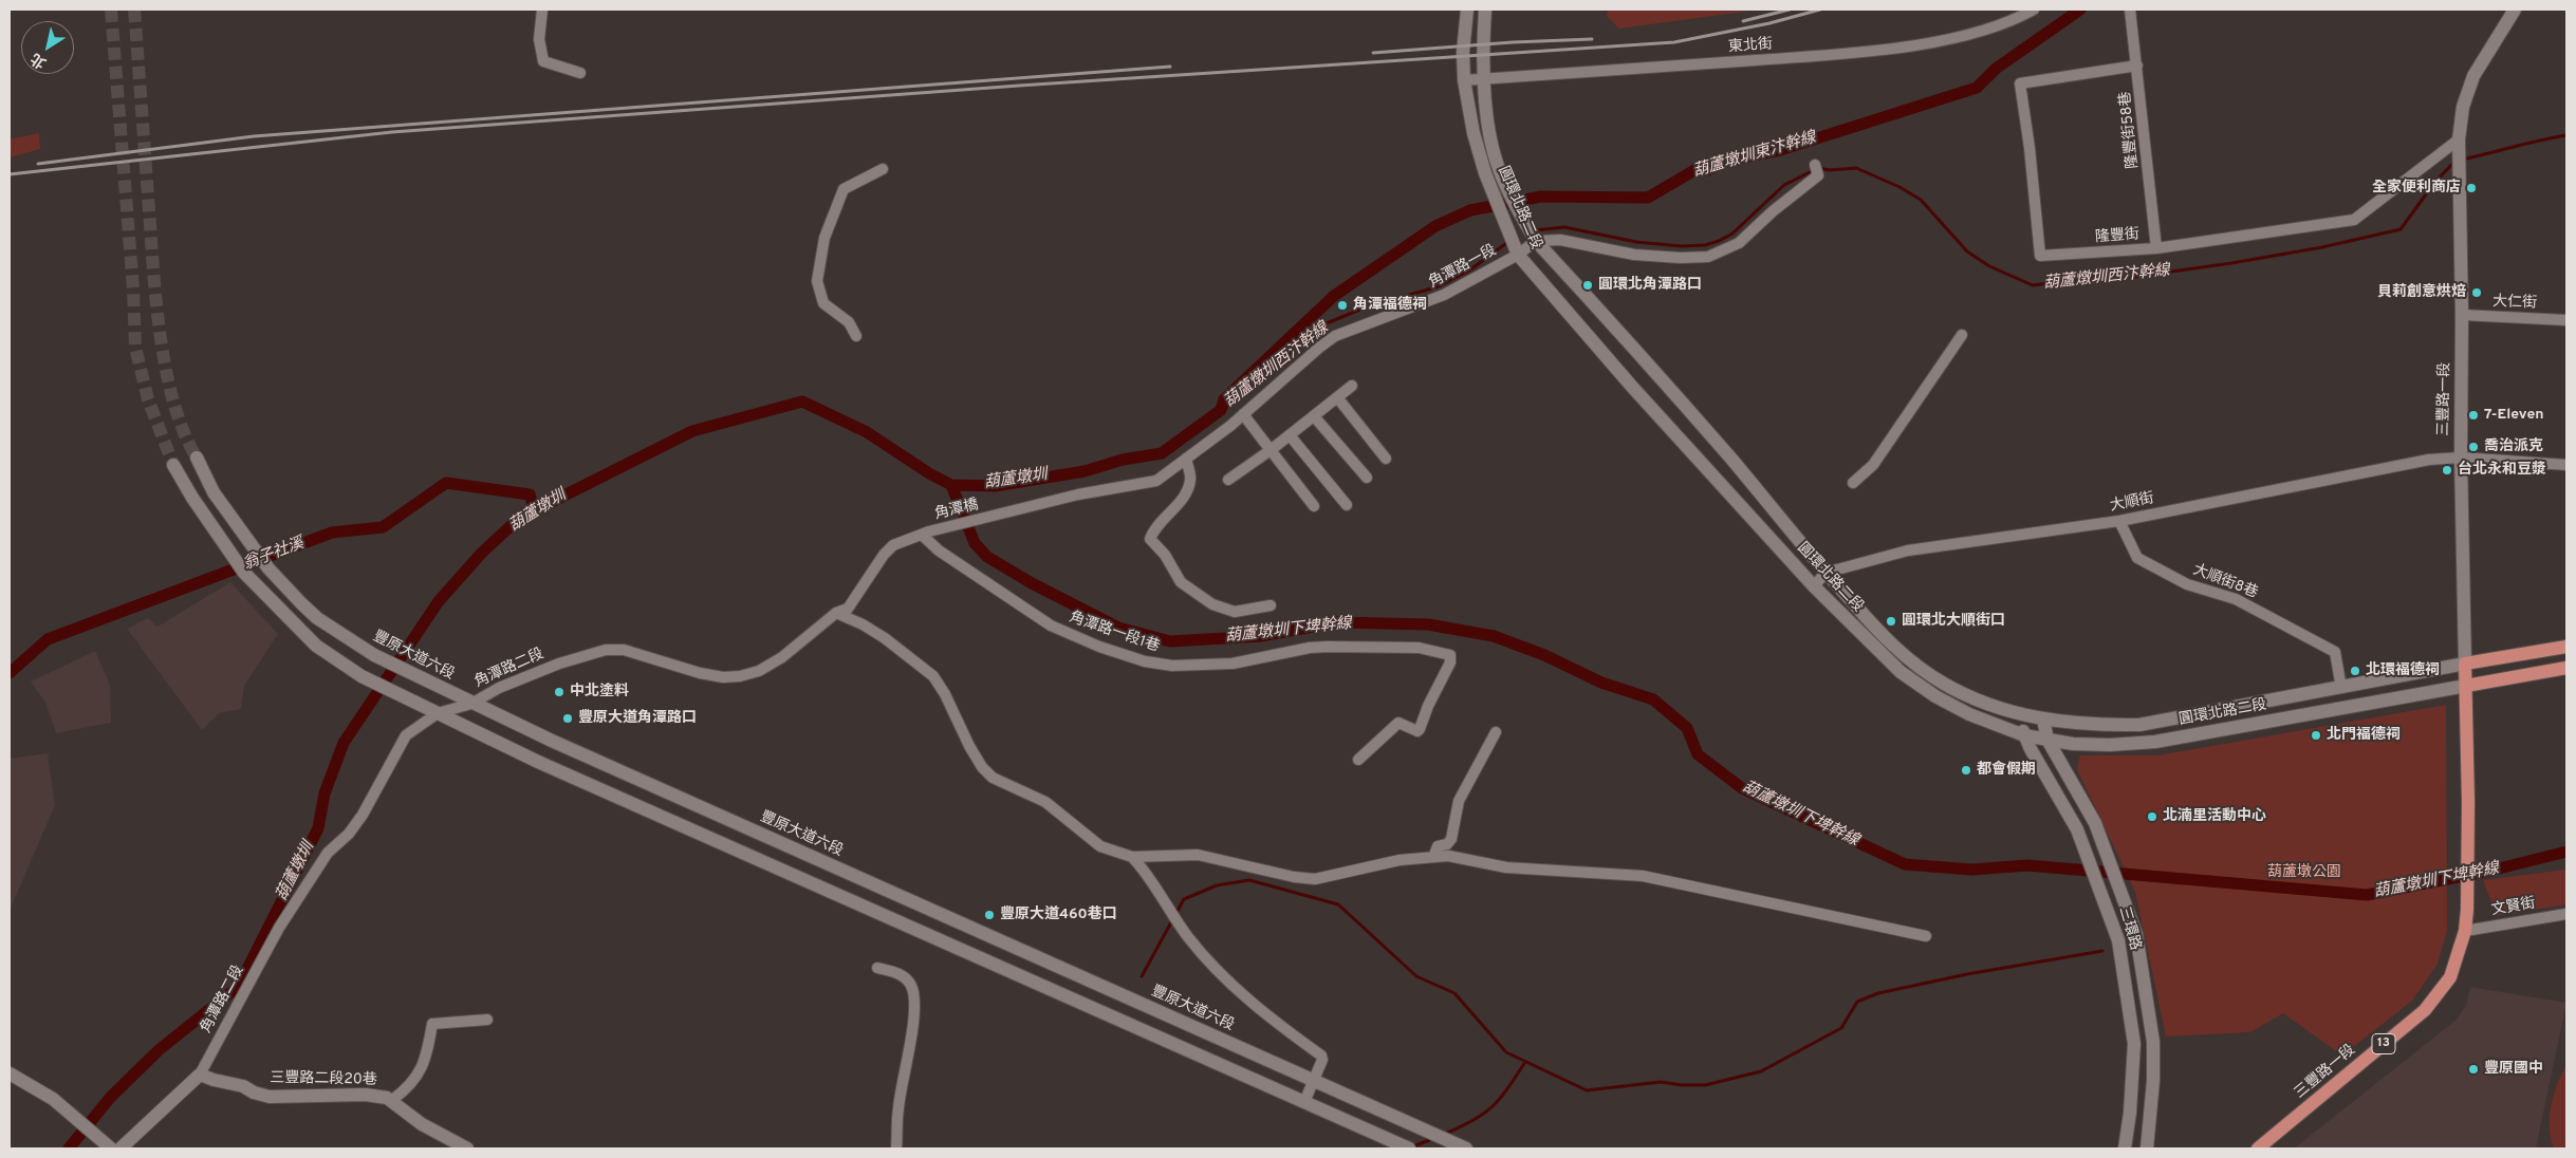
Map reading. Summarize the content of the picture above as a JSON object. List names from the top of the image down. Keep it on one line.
{"streets":{"main road":["三豐路一段","13"],"street":["東北街","隆豐街58巷","圓環北路二段","隆豐街","角潭路一段","大仁街","大順街","角潭橋","大順街8巷","角潭路一段1巷","豐原大道六段","角潭路二段","文賢街","三環路","三豐路二段20巷"]},"crossings":[["東北街","圓環北路二段"],["隆豐街58巷","隆豐街"],["圓環北路二段","角潭路一段"],["圓環北路二段","三豐路一段"],["圓環北路二段","大順街"],["圓環北路二段","大順街8巷"],["圓環北路二段","三環路"],["隆豐街","三豐路一段"],["角潭路一段","角潭橋"],["大仁街","三豐路一段"],["三豐路一段","大順街"],["三豐路一段","文賢街"],["大順街","大順街8巷"],["角潭橋","角潭路一段1巷"],["角潭橋","角潭路二段"],["角潭路一段1巷","角潭路二段"],["豐原大道六段","角潭路二段"],["角潭路二段","三豐路二段20巷"]],"water":["葫蘆墩圳東汴幹線","葫蘆燉圳西汴幹線","葫蘆墩圳","翁子社溪","葫蘆墩圳下埤幹線"],"parks":["葫蘆墩公園"],"places":["全家便利商店","圓環北角潭路口","貝莉創意烘焙","角潭福德祠","7-Eleven","喬治派克","台北永和豆漿","圓環北大順街口","北環福德祠","中北塗料","豐原大道角潭路口","北門福德祠","都會假期","北湳里活動中心","豐原大道460巷口","豐原國中"],"north":"bottom left"}
